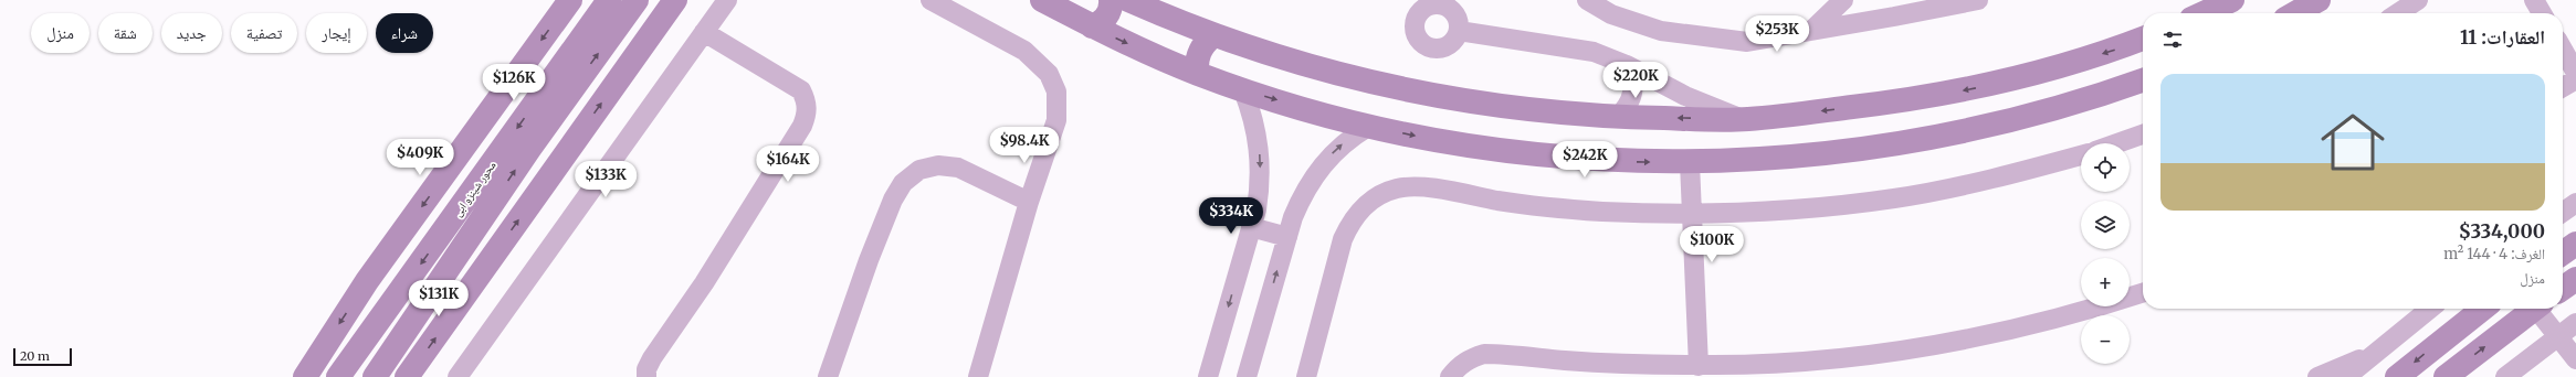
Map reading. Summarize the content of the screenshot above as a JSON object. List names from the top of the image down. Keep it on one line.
{"streets":{"street":["محور شينزو ابى"]},"scale_bar":"20 m","page":{"chip":["شراء","إيجار","تصفية","جديد","شقة","منزل"],"heading":"العقارات: 11","price":["$253K","$220K","$126K","$98.4K","$409K","$242K","$164K","$133K","$334K","$100K","$131K"],"list":[{"name":"$334,000","note":"الغرف: 4 · 144 m² · منزل"}],"map_buttons":["+","−"],"scale":"20 m"}}
